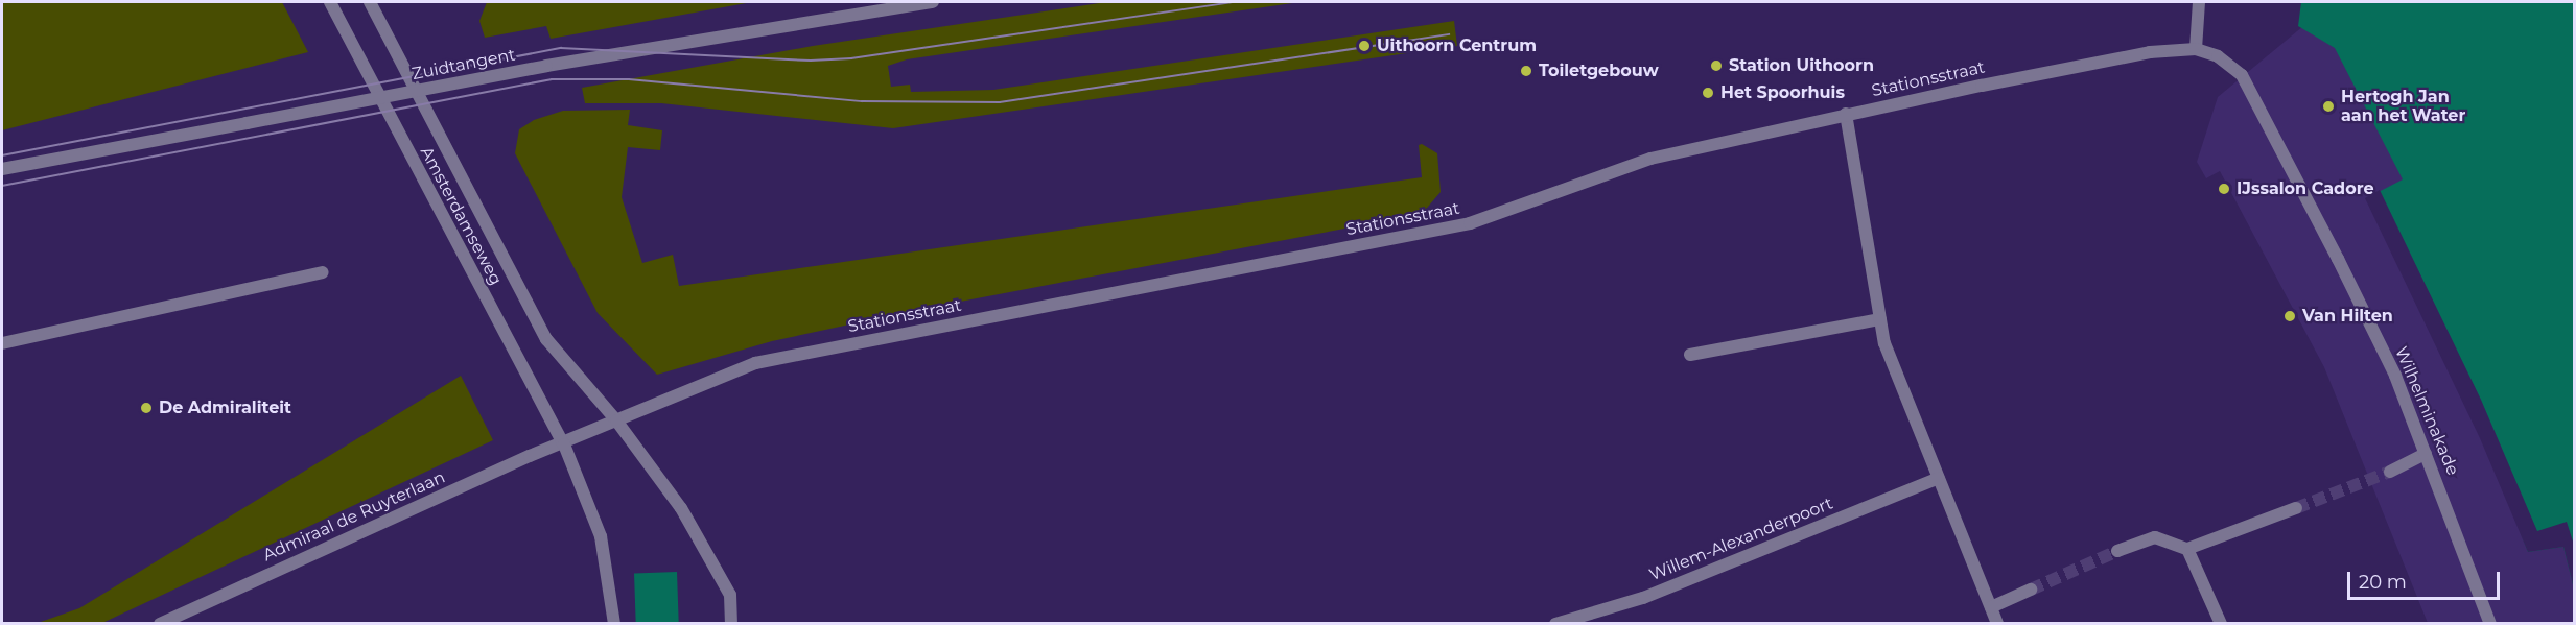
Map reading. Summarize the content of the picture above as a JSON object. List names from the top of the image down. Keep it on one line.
{"streets":{"street":["Zuidtangent","Stationsstraat","Amsterdamseweg","Wilhelminakade","Admiraal de Ruyterlaan","Willem-Alexanderpoort"]},"crossings":[["Stationsstraat","Amsterdamseweg"],["Stationsstraat","Wilhelminakade"],["Stationsstraat","Admiraal de Ruyterlaan"],["Amsterdamseweg","Admiraal de Ruyterlaan"]],"places":["Uithoorn Centrum","Station Uithoorn","Toiletgebouw","Het Spoorhuis","Hertogh Jan aan het Water","IJssalon Cadore","Van Hilten","De Admiraliteit"],"scale_bar":"20 m"}
